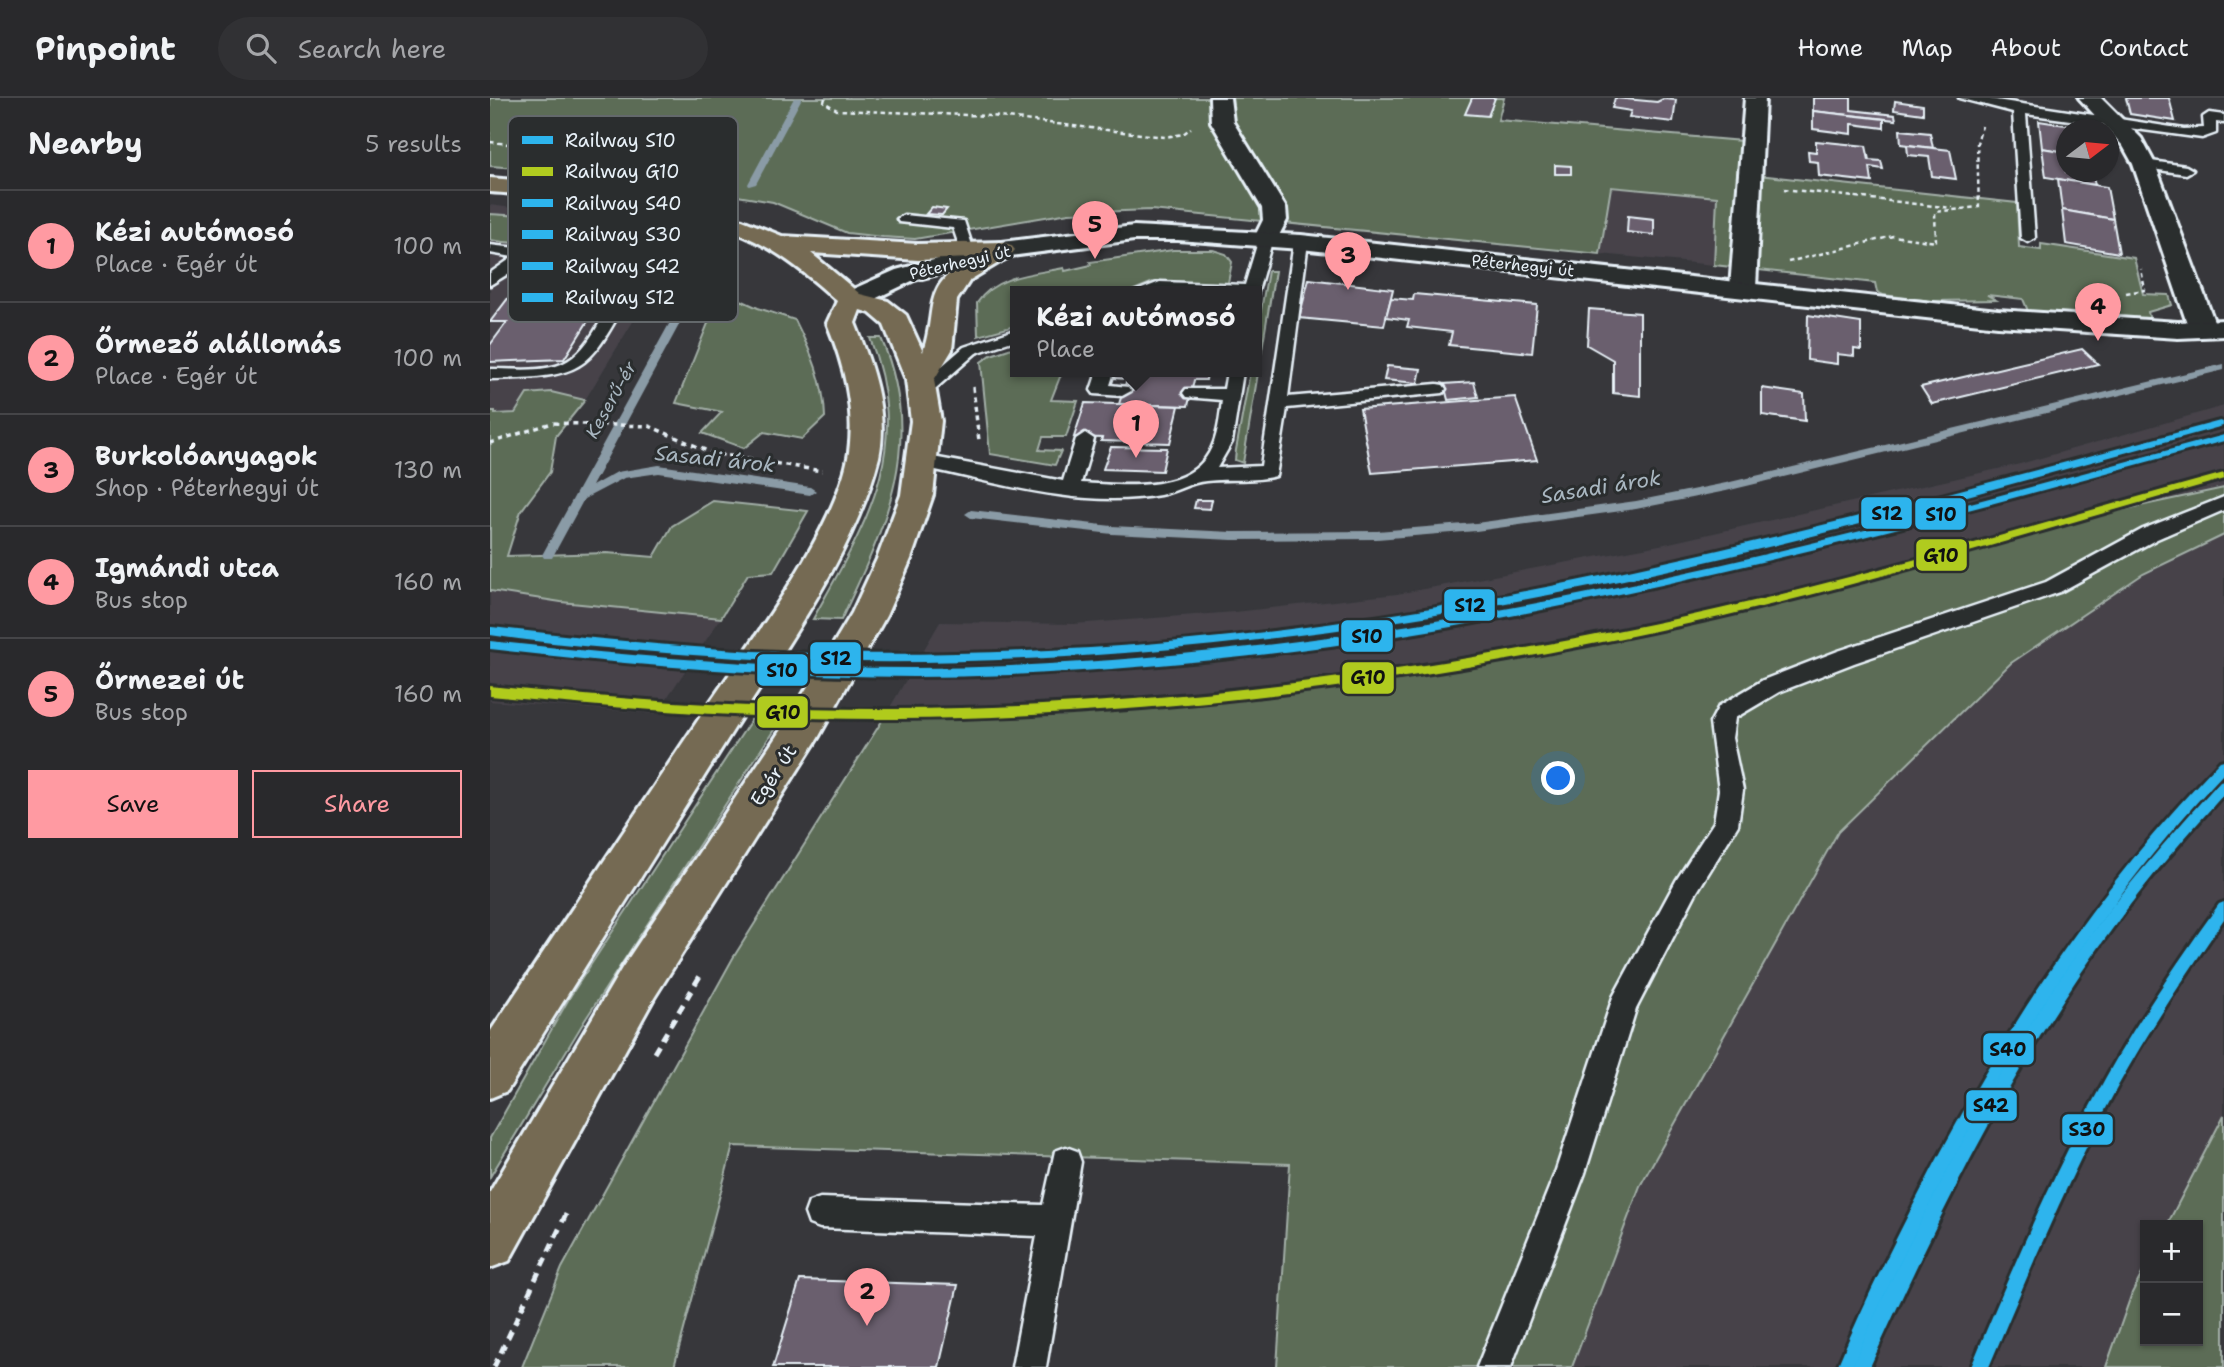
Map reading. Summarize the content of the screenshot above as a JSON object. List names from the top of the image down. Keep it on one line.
{"streets":{"main road":["Egér út"],"street":["Péterhegyi út"]},"crossings":[["Péterhegyi út","Egér út"]],"water":["Keserű-ér","Sasadi árok"],"lines":["rail line S12","rail line S10","rail line G10","rail line S40","rail line S42","rail line S30"],"legend":["Railway S10","Railway G10","Railway S40","Railway S30","Railway S42","Railway S12"],"north":"right","page":{"header":"Pinpoint","search":"Search here","nav":["Home","Map","About","Contact"],"heading":["Nearby","5 results"],"list":[{"mark":"1","name":"Kézi autómosó","note":"Place · Egér út","value":"100 m"},{"mark":"2","name":"Őrmező alállomás","note":"Place · Egér út","value":"100 m"},{"mark":"3","name":"Burkolóanyagok","note":"Shop · Péterhegyi út","value":"130 m"},{"mark":"4","name":"Igmándi utca","note":"Bus stop","value":"160 m"},{"mark":"5","name":"Őrmezei út","note":"Bus stop","value":"160 m"}],"pins":["5","3","4","1","2"],"popup":["Kézi autómosó","Place"],"buttons":["Save","Share"],"map_buttons":["+","−"]}}
